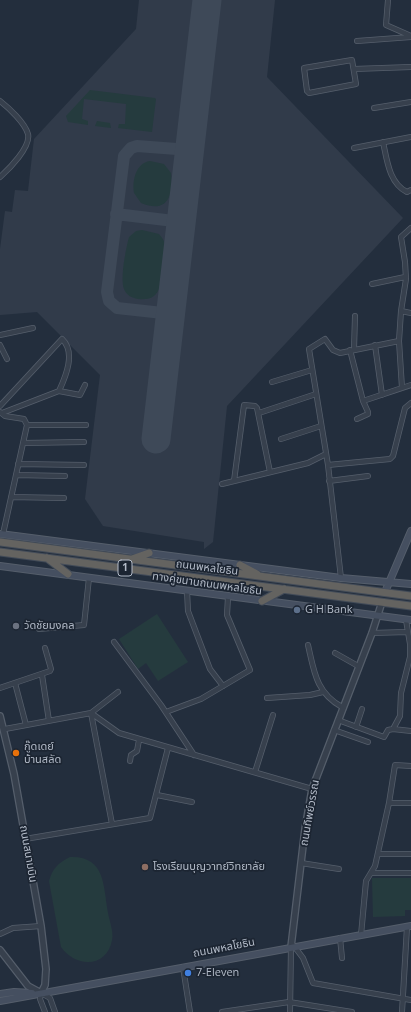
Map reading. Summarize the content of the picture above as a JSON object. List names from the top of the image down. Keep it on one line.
{"streets":{"highway":["1","ถนนพหลโยธิน"],"main road":["ทางคู่ขนานถนนพหลโยธิน"],"street":["ถนนทิพย์วรรณ","ถนนสนามบิน"]},"crossings":[["ถนนพหลโยธิน","ถนนทิพย์วรรณ"],["ถนนพหลโยธิน","ถนนสนามบิน"],["ทางคู่ขนานถนนพหลโยธิน","ถนนทิพย์วรรณ"]],"places":["G H Bank","วัดชัยมงคล","กู๊ดเดย์ บ้านสลัด","โรงเรียนบุญวาทย์วิทยาลัย","7-Eleven"]}
